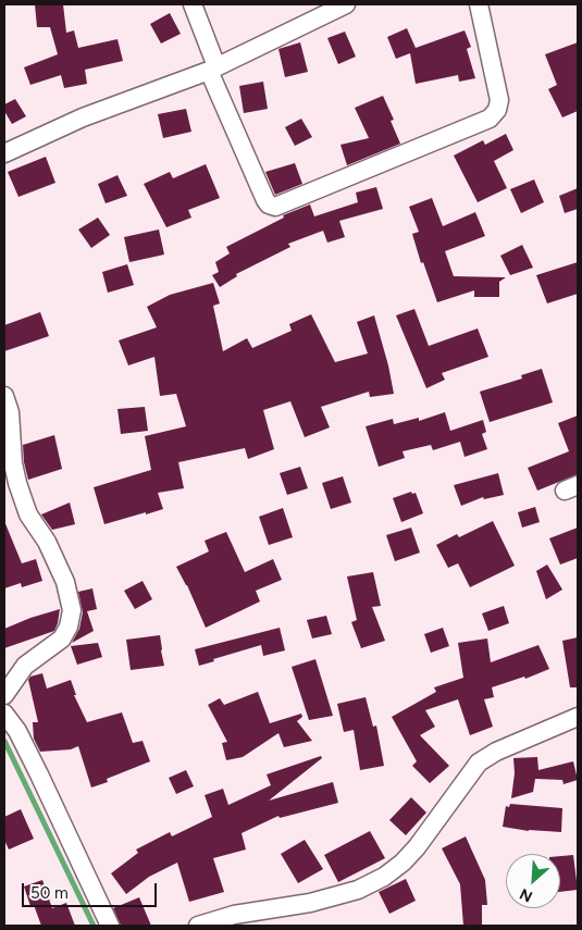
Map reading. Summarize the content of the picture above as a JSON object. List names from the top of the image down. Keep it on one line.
{"scale_bar":"50 m","north":"bottom left"}
